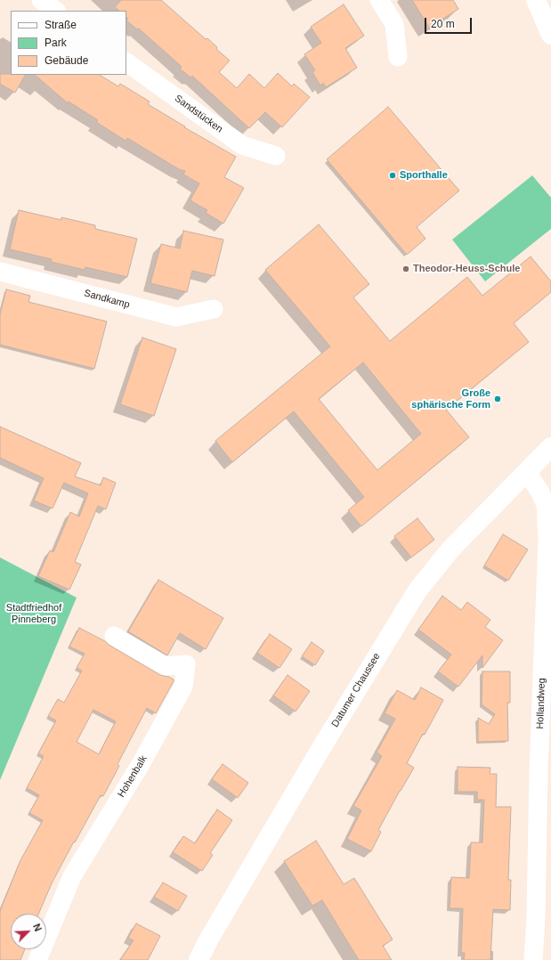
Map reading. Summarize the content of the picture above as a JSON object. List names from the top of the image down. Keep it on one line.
{"streets":{"street":["Sandstücken","Sandkamp","Datumer Chaussee","Hollandweg","Hohenbalk"]},"crossings":[["Datumer Chaussee","Hollandweg"]],"parks":["Stadtfriedhof Pinneberg"],"places":["Sporthalle","Theodor-Heuss-Schule","Große sphärische Form"],"legend":["Straße","Park","Gebäude"],"scale_bar":"20 m","north":"top right"}
